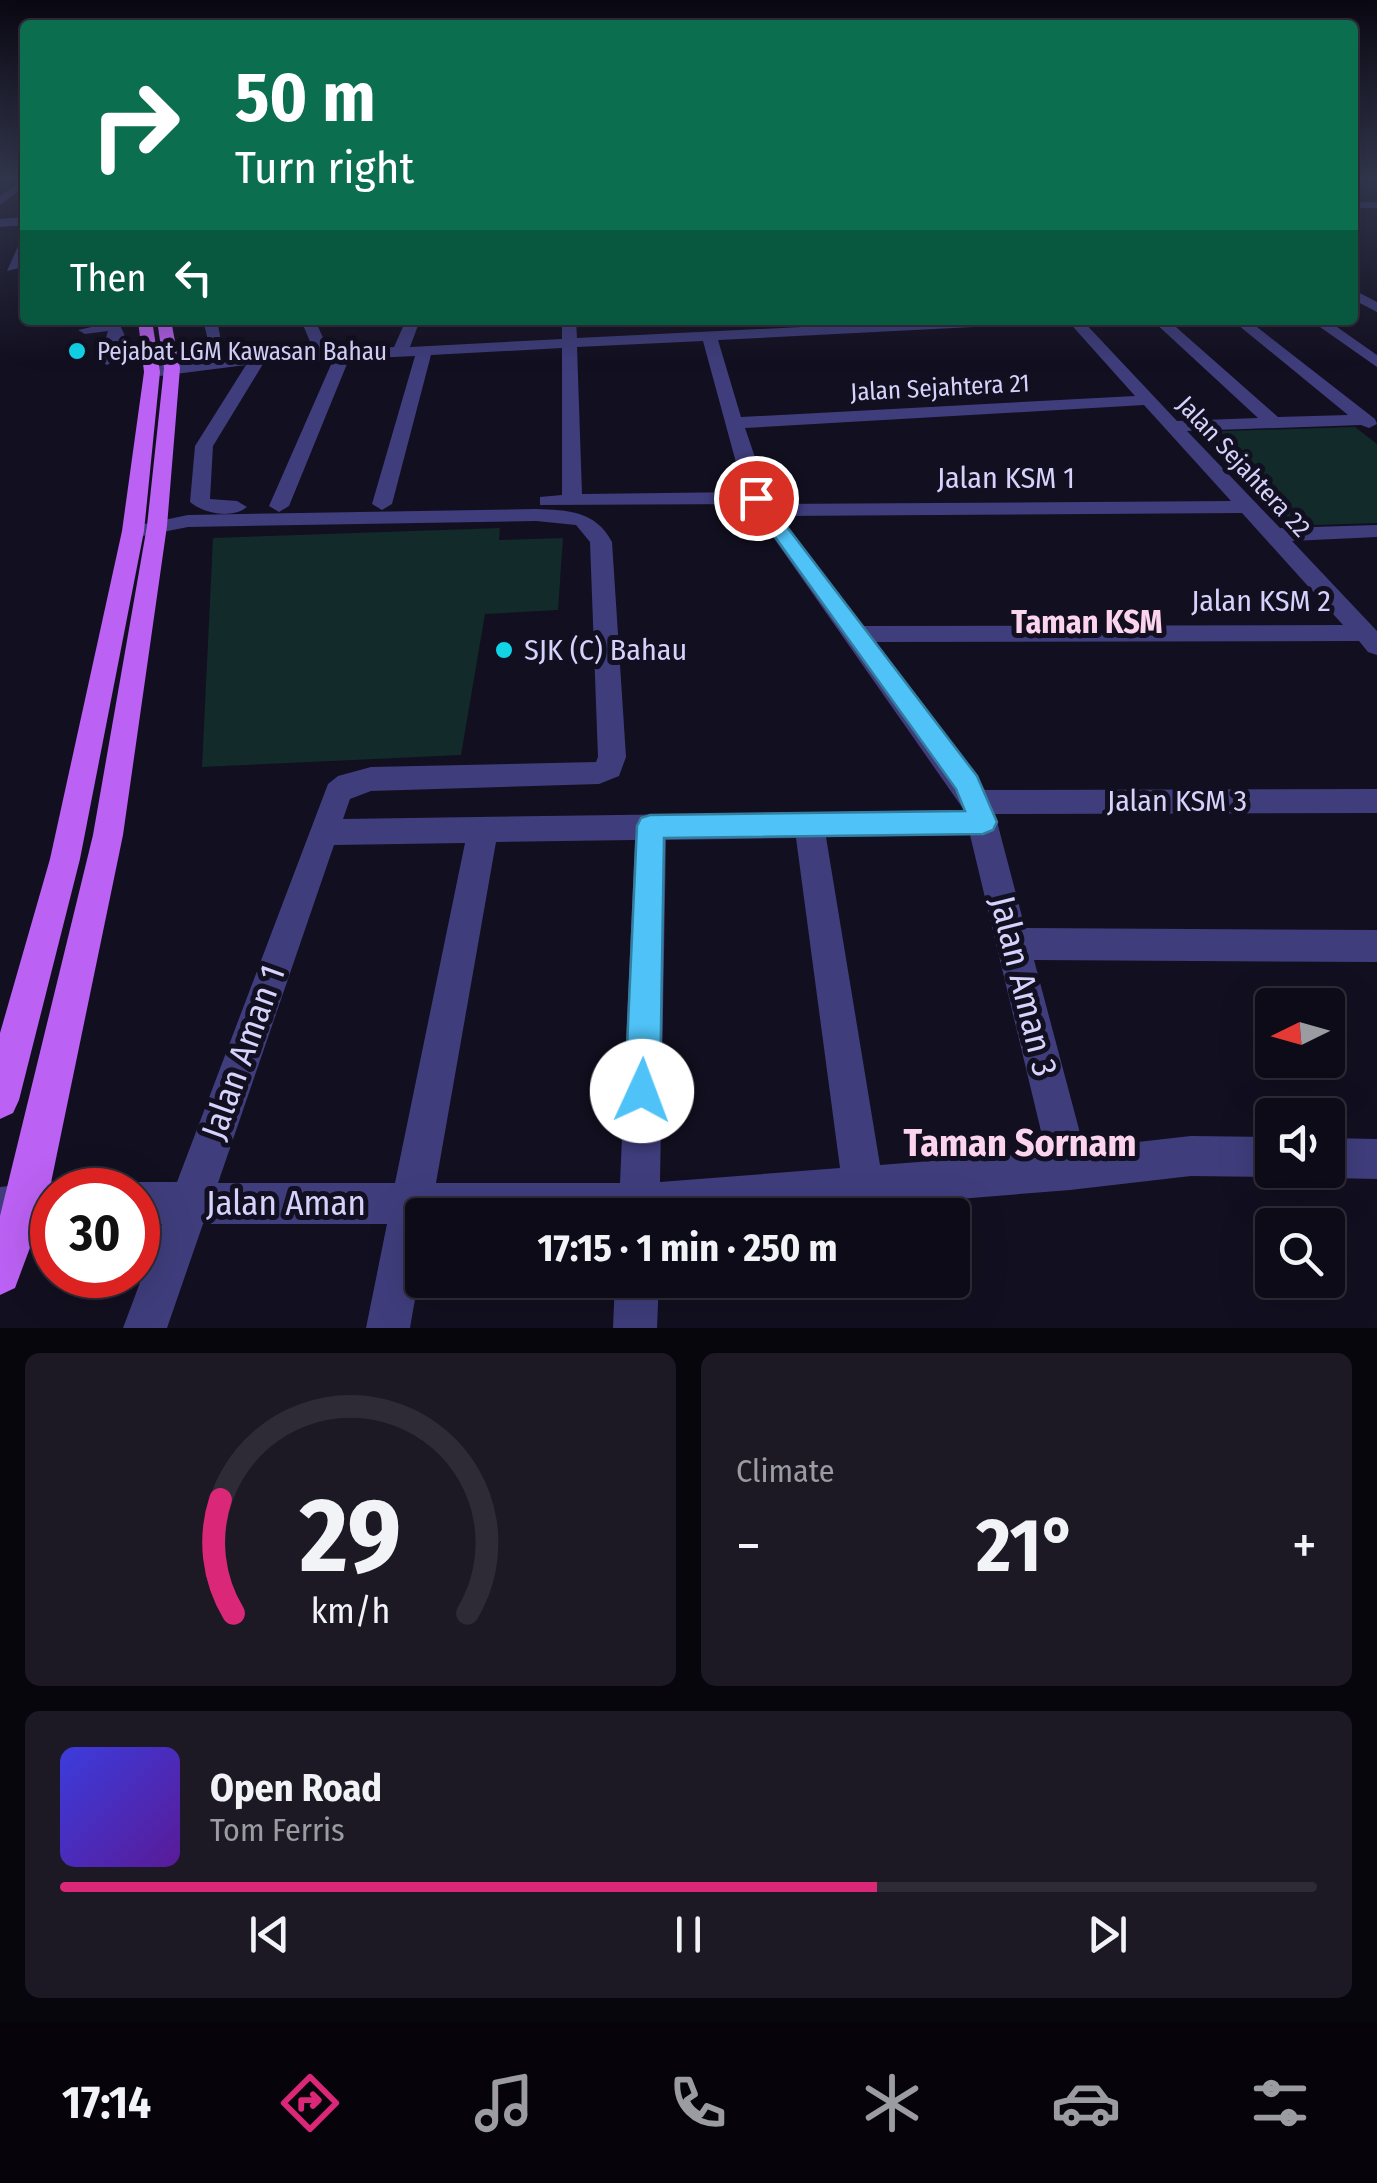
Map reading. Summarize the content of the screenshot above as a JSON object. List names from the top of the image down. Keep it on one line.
{"streets":{"street":["Jalan Sejahtera 21","Jalan Sejahtera 22","Jalan KSM 1","Jalan KSM 2","Jalan KSM 3","Jalan Aman 3","Jalan Aman 1","Jalan Aman"]},"crossings":[["Jalan Sejahtera 21","Jalan Sejahtera 22"],["Jalan Sejahtera 22","Jalan KSM 1"],["Jalan Sejahtera 22","Jalan KSM 2"],["Jalan KSM 3","Jalan Aman 3"],["Jalan KSM 3","Jalan Aman 1"],["Jalan Aman 3","Jalan Aman"],["Jalan Aman 1","Jalan Aman"]],"districts":["Taman KSM","Taman Sornam"],"places":["Pejabat LGM Kawasan Bahau","SJK (C) Bahau"],"north":"left","page":{"turn":["50 m","Turn right"],"then":"Then","limit":"30","trip":"17:15 · 1 min · 250 m","tile":"Climate","heat":["−","21°","+"],"song":["Open Road","Tom Ferris"],"tabs":"17:14","gauge":["29","km/h"]}}
